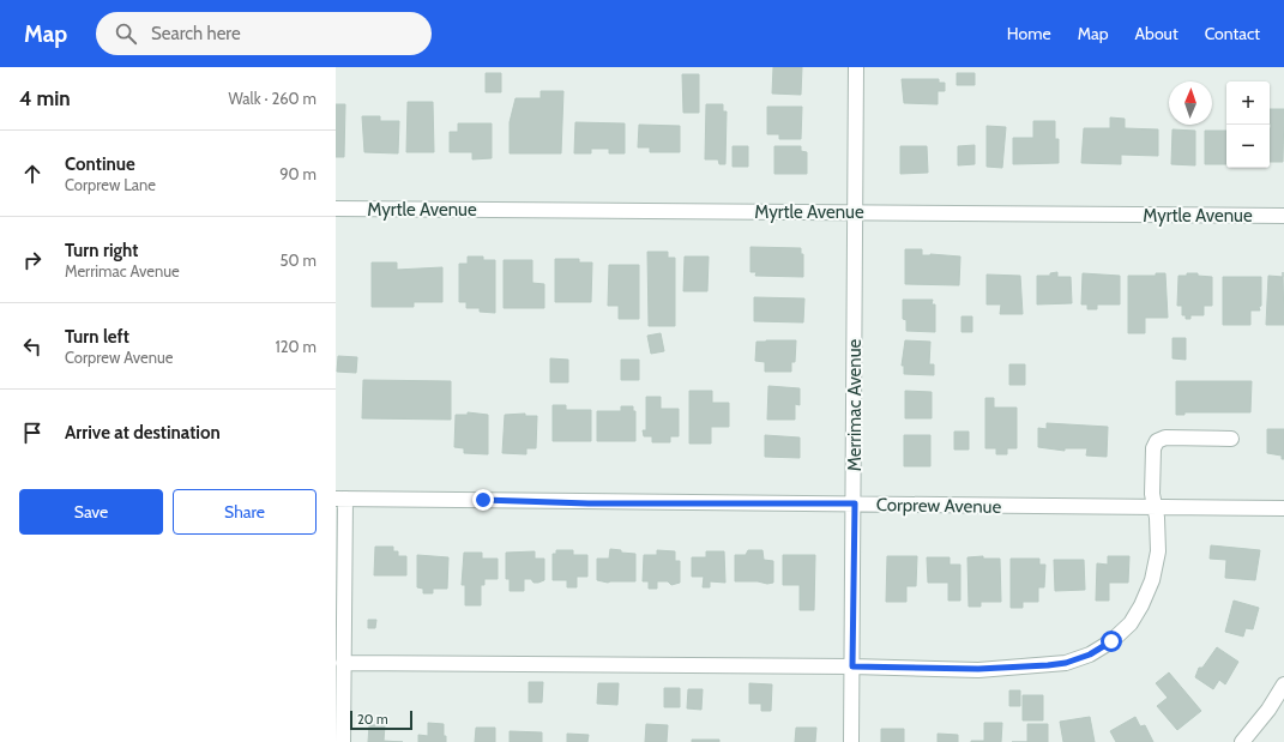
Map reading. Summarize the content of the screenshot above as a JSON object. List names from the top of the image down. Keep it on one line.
{"streets":{"street":["Myrtle Avenue","Merrimac Avenue","Corprew Avenue"]},"crossings":[["Myrtle Avenue","Merrimac Avenue"],["Merrimac Avenue","Corprew Avenue"]],"scale_bar":"20 m","north":"top","page":{"header":"Map","search":"Search here","nav":["Home","Map","About","Contact"],"heading":["4 min","Walk · 260 m"],"map_buttons":["+","−"],"list":[["Continue","Corprew Lane","90 m"],["Turn right","Merrimac Avenue","50 m"],["Turn left","Corprew Avenue","120 m"],"Arrive at destination"],"buttons":["Save","Share"],"scale":"20 m"}}
